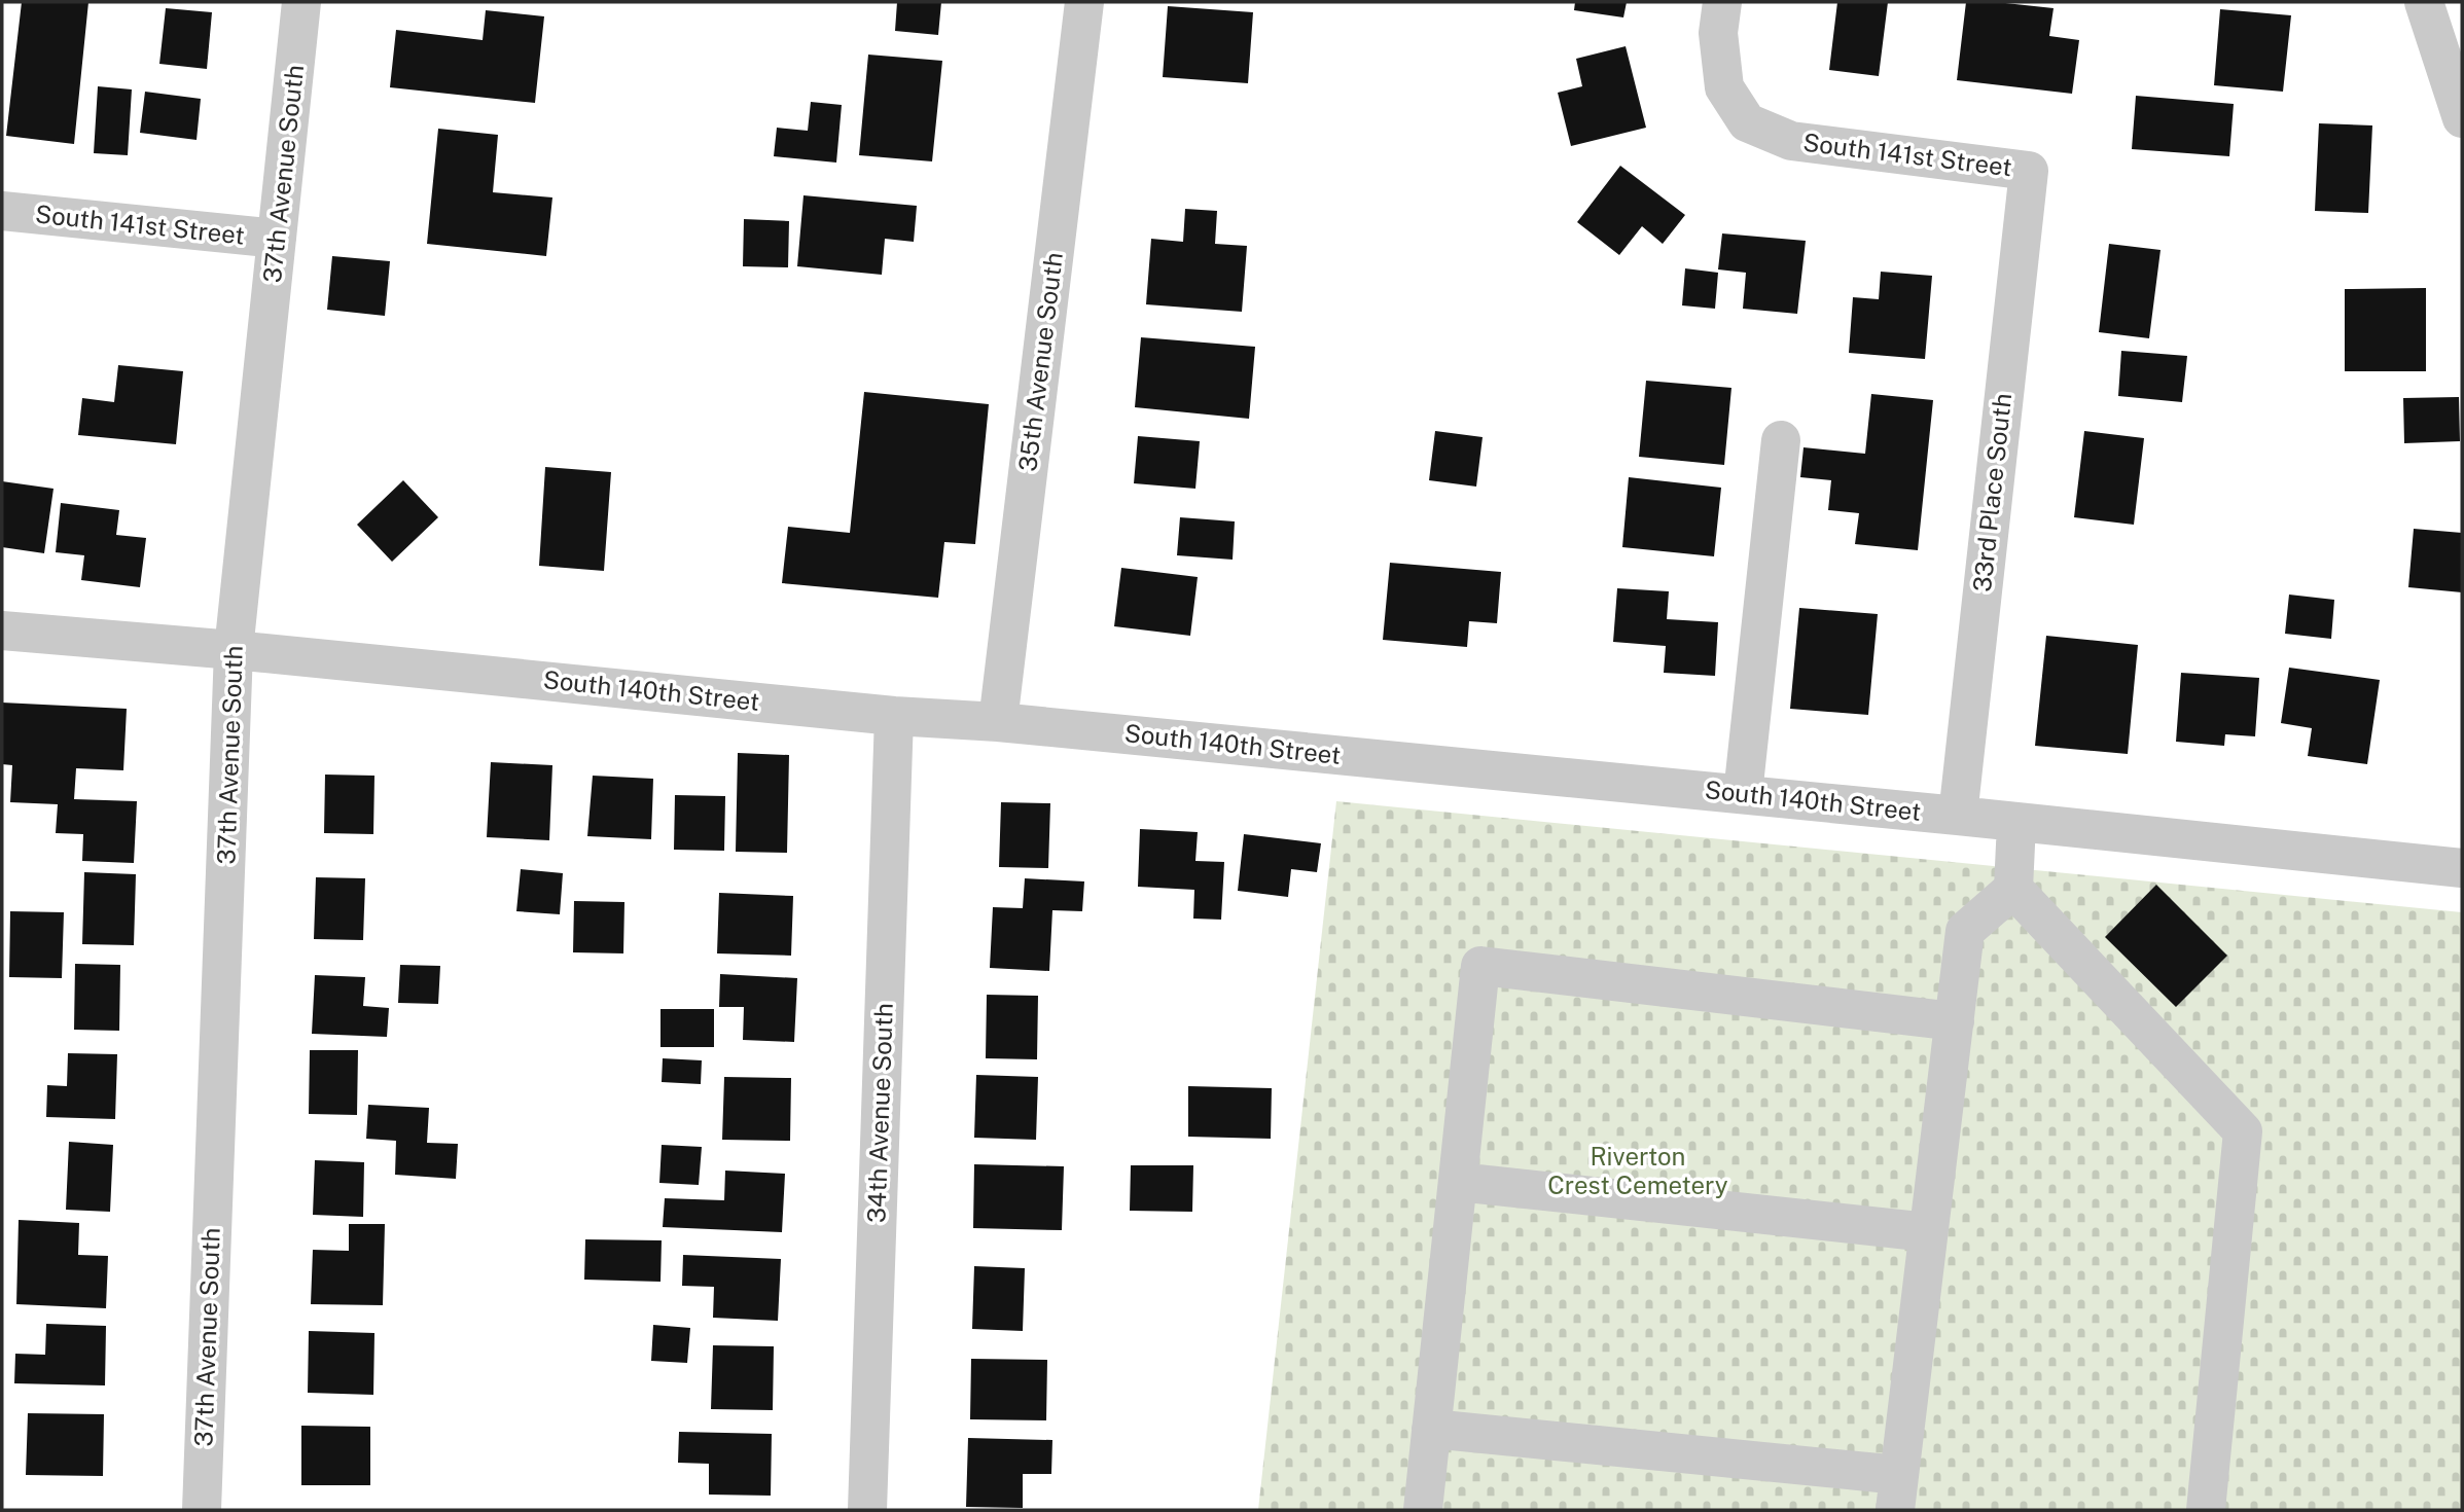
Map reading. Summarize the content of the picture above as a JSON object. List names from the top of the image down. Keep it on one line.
{"streets":{"street":["South 141st Street","37th Avenue South","35th Avenue South","33rd Place South","South 140th Street","34th Avenue South"]},"crossings":[["South 141st Street","37th Avenue South"],["South 141st Street","33rd Place South"],["37th Avenue South","South 140th Street"],["35th Avenue South","South 140th Street"],["33rd Place South","South 140th Street"],["South 140th Street","34th Avenue South"]],"parks":["Riverton Crest Cemetery"]}
